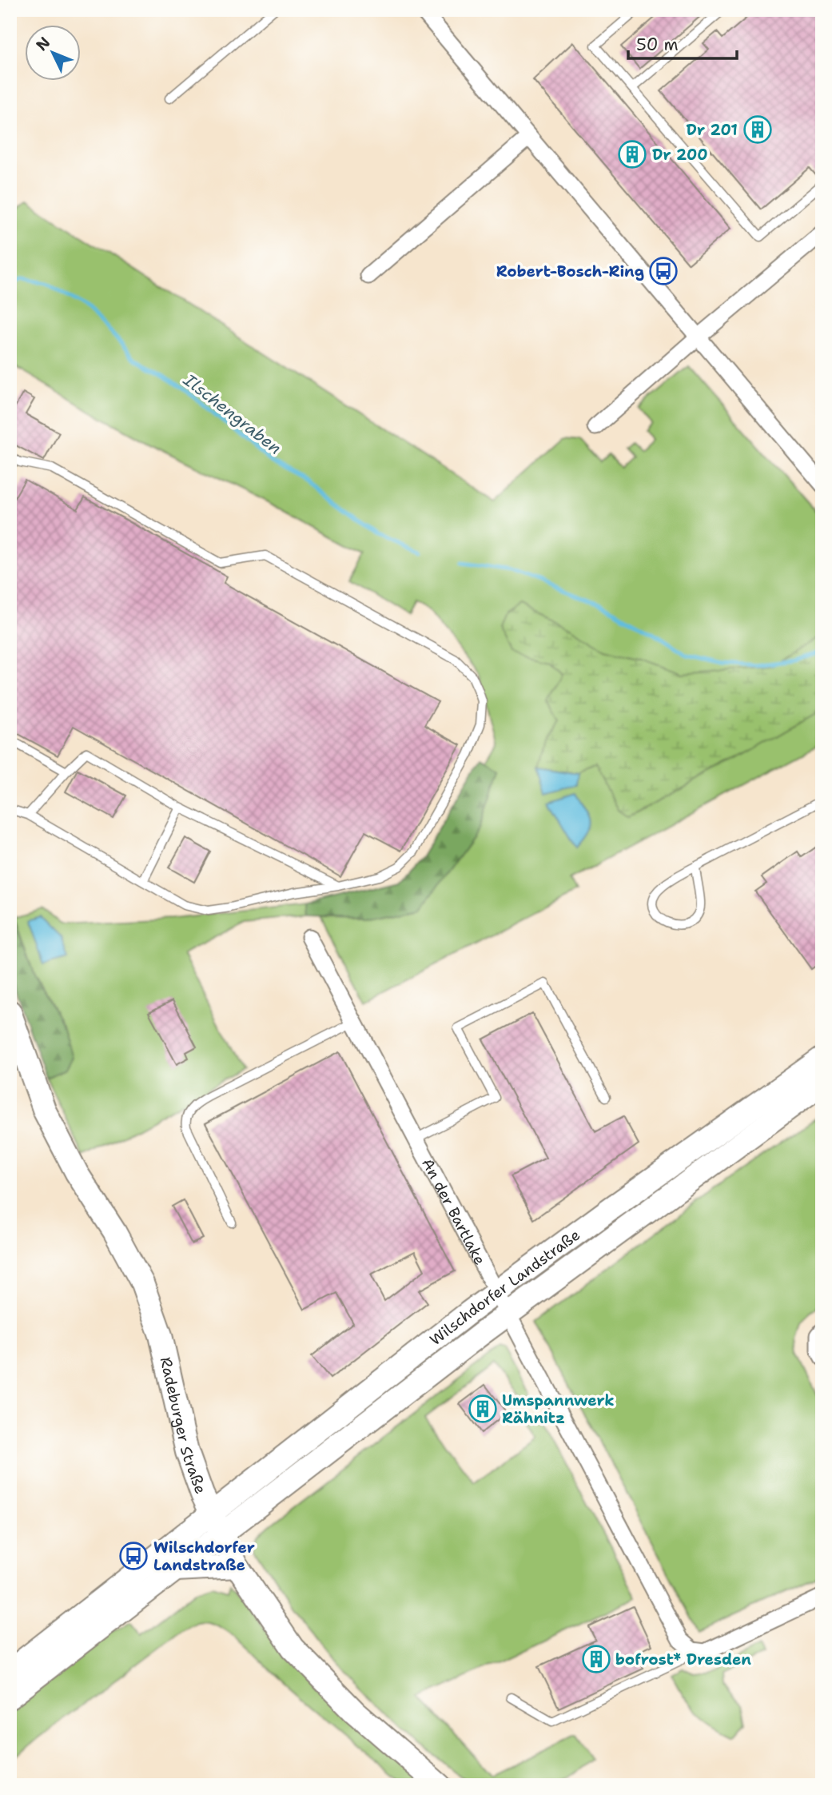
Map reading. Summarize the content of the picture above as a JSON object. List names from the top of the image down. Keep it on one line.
{"streets":{"main road":["Wilschdorfer Landstraße","Radeburger Straße"],"street":["An der Bartlake"]},"crossings":[["An der Bartlake","Wilschdorfer Landstraße"],["Wilschdorfer Landstraße","Radeburger Straße"]],"water":["Ilschengraben"],"places":{"building":["Dr 201","Dr 200","Umspannwerk Rähnitz","bofrost* Dresden"],"bus stop":["Robert-Bosch-Ring","Wilschdorfer Landstraße"]},"scale_bar":"50 m","north":"top left"}
